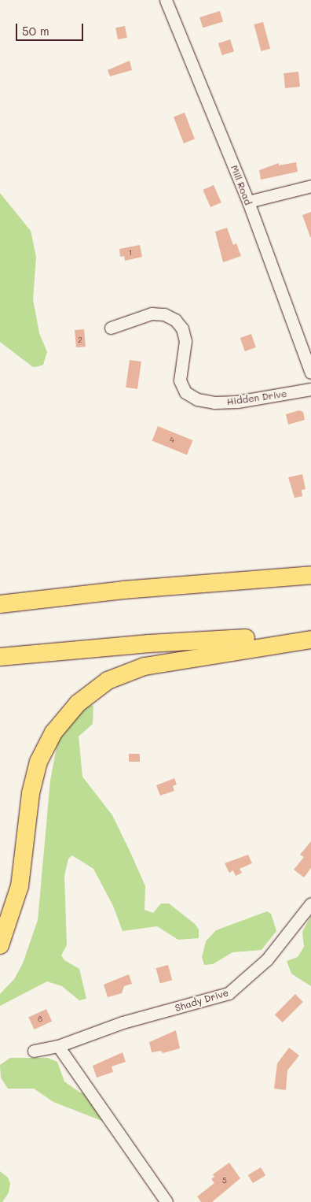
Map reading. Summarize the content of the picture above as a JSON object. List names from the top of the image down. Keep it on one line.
{"streets":{"street":["Mill Road","Hidden Drive","Shady Drive"]},"house_numbers":["1","2","4","8","5"],"scale_bar":"50 m"}
